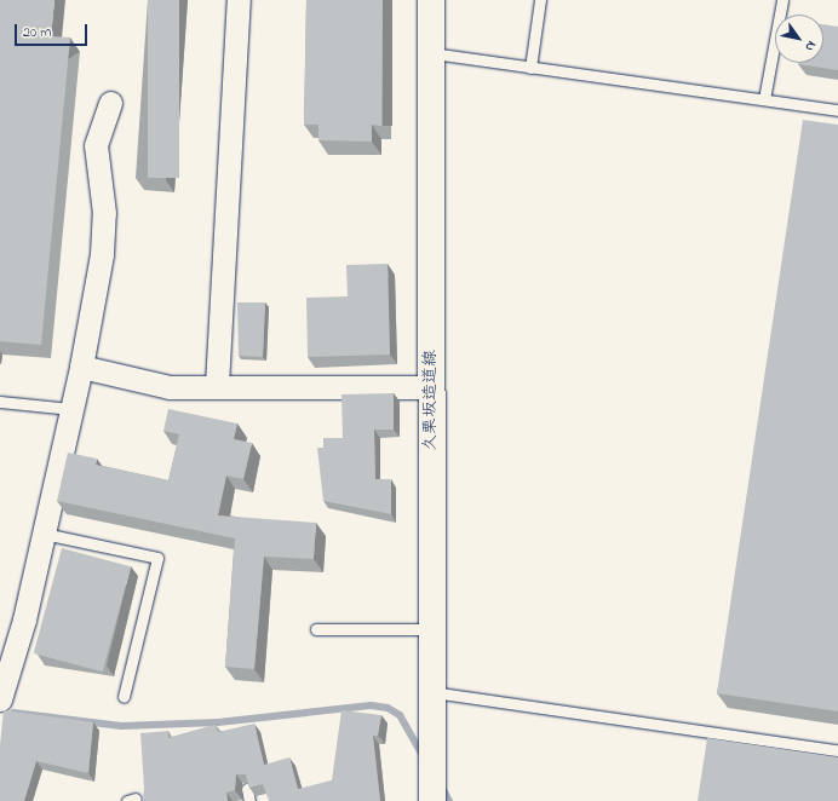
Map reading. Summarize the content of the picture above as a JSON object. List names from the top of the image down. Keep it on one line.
{"streets":{"main road":["久栗坂造道線"]},"scale_bar":"20 m","north":"bottom right"}
